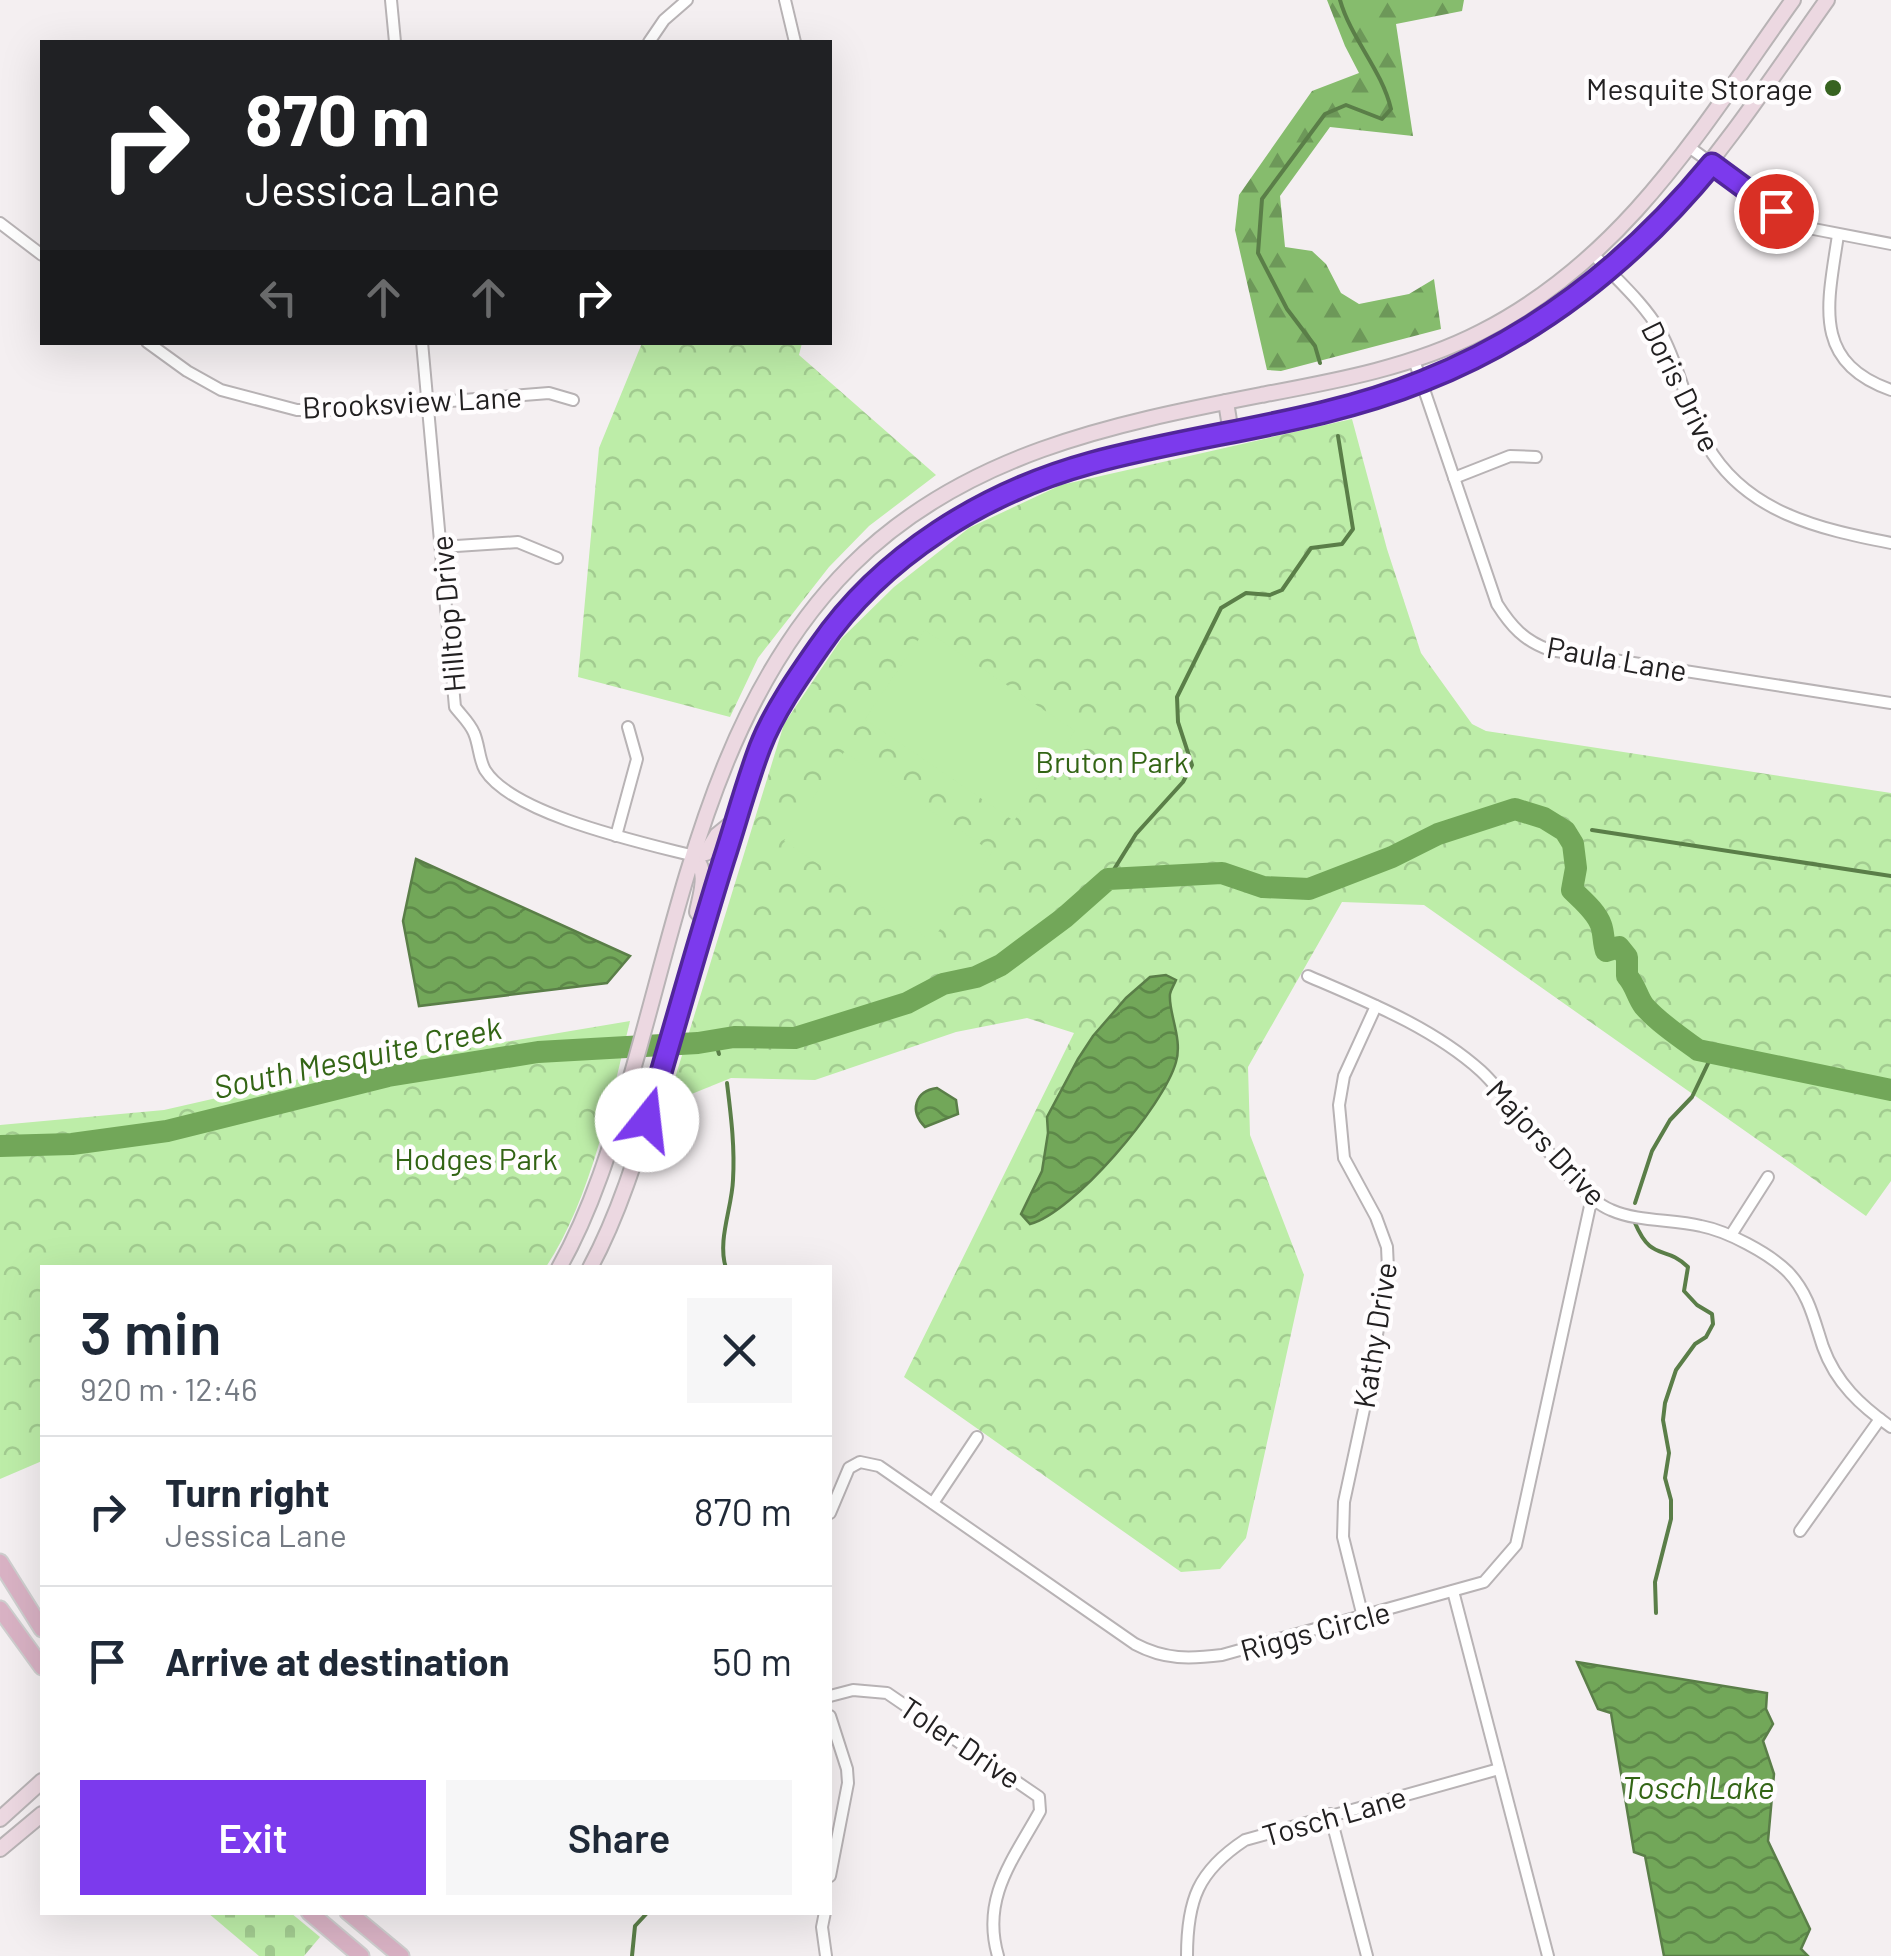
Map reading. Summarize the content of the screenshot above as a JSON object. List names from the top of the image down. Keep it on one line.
{"streets":{"street":["Doris Drive","Brooksview Lane","Hilltop Drive","Paula Lane","Majors Drive","Kathy Drive","Riggs Circle","Toler Drive","Tosch Lane"]},"crossings":[["Brooksview Lane","Hilltop Drive"],["Majors Drive","Kathy Drive"],["Majors Drive","Riggs Circle"],["Kathy Drive","Riggs Circle"]],"water":["South Mesquite Creek","Tosch Lake"],"parks":["Bruton Park","Hodges Park"],"places":["Mesquite Storage"],"page":{"turn":["870 m","Jessica Lane"],"heading":["3 min","920 m · 12:46"],"list":[{"name":"Turn right","note":"Jessica Lane","value":"870 m"},{"name":"Arrive at destination","value":"50 m"}],"buttons":["Exit","Share"]}}
